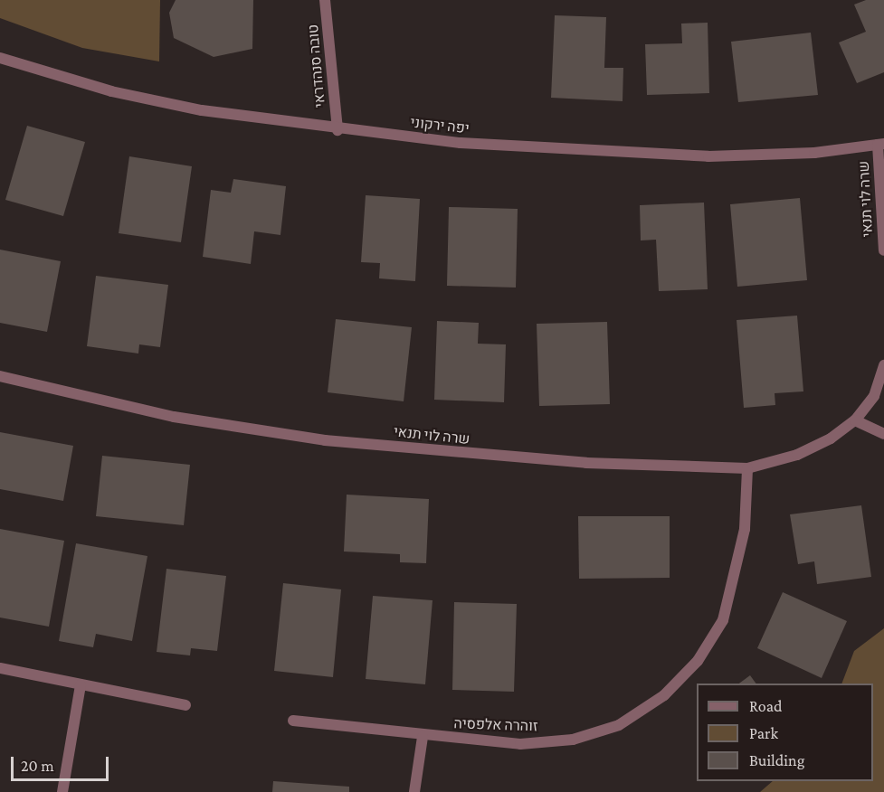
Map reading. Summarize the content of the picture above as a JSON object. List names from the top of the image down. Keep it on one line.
{"streets":{"street":["טובה סנהדראי","יפה ירקוני","שרה לוי תנאי","זוהרה אלפסיה"]},"crossings":[["טובה סנהדראי","יפה ירקוני"],["יפה ירקוני","שרה לוי תנאי"],["שרה לוי תנאי","זוהרה אלפסיה"]],"legend":["Road","Park","Building"],"scale_bar":"20 m"}
